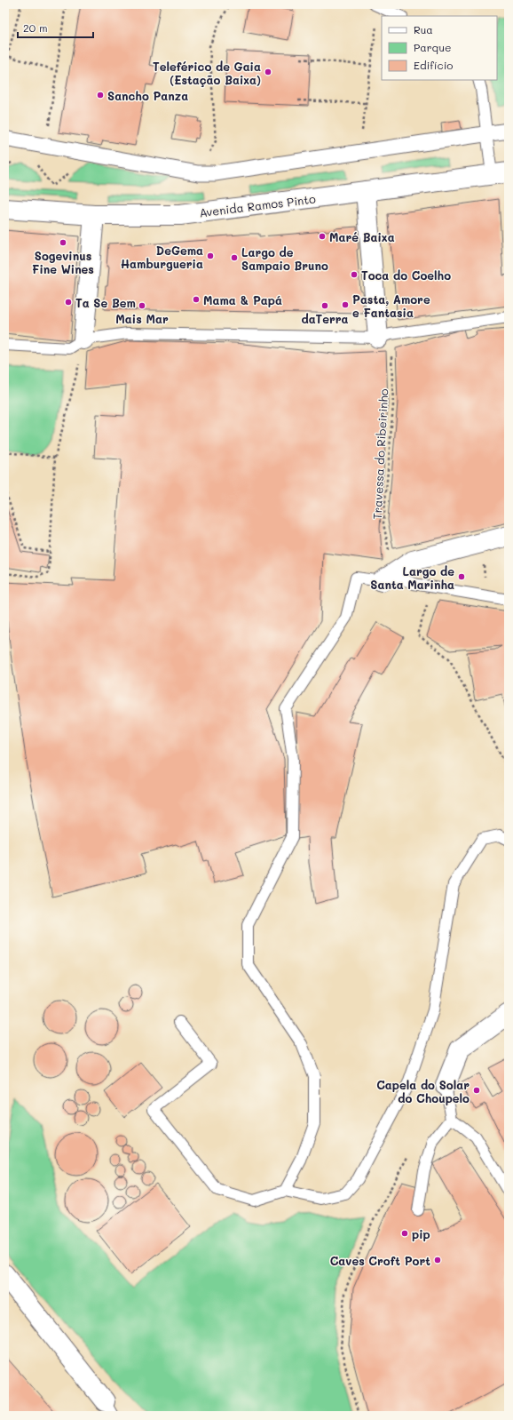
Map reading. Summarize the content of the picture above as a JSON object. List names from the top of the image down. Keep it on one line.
{"streets":{"street":["Avenida Ramos Pinto"],"path":["Travessa do Ribeirinho"]},"places":["Teleférico de Gaia (Estação Baixa)","Sancho Panza","Maré Baixa","Sogevinus Fine Wines","DeGema Hamburgueria","Largo de Sampaio Bruno","Toca do Coelho","Mama & Papá","Ta Se Bem","Pasta, Amore e Fantasia","Mais Mar","daTerra","Largo de Santa Marinha","Capela do Solar do Choupelo","pip","Caves Croft Port"],"legend":["Rua","Parque","Edifício"],"scale_bar":"20 m"}
